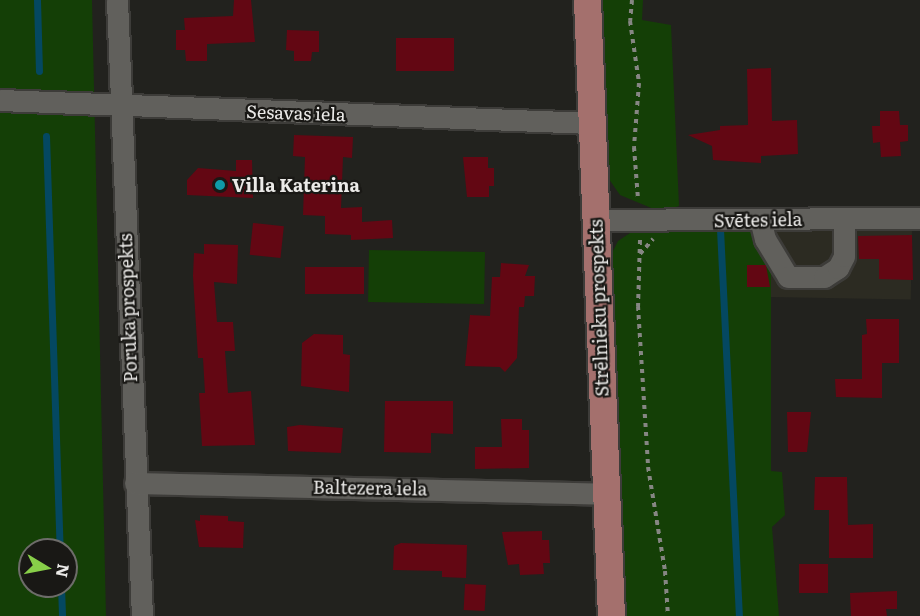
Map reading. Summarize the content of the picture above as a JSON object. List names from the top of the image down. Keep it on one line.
{"streets":{"main road":["Strēlnieku prospekts"],"street":["Sesavas iela","Svētes iela","Poruka prospekts","Baltezera iela"]},"crossings":[["Sesavas iela","Poruka prospekts"],["Sesavas iela","Strēlnieku prospekts"],["Svētes iela","Strēlnieku prospekts"],["Poruka prospekts","Baltezera iela"],["Strēlnieku prospekts","Baltezera iela"]],"places":["Villa Katerina"],"north":"right"}
